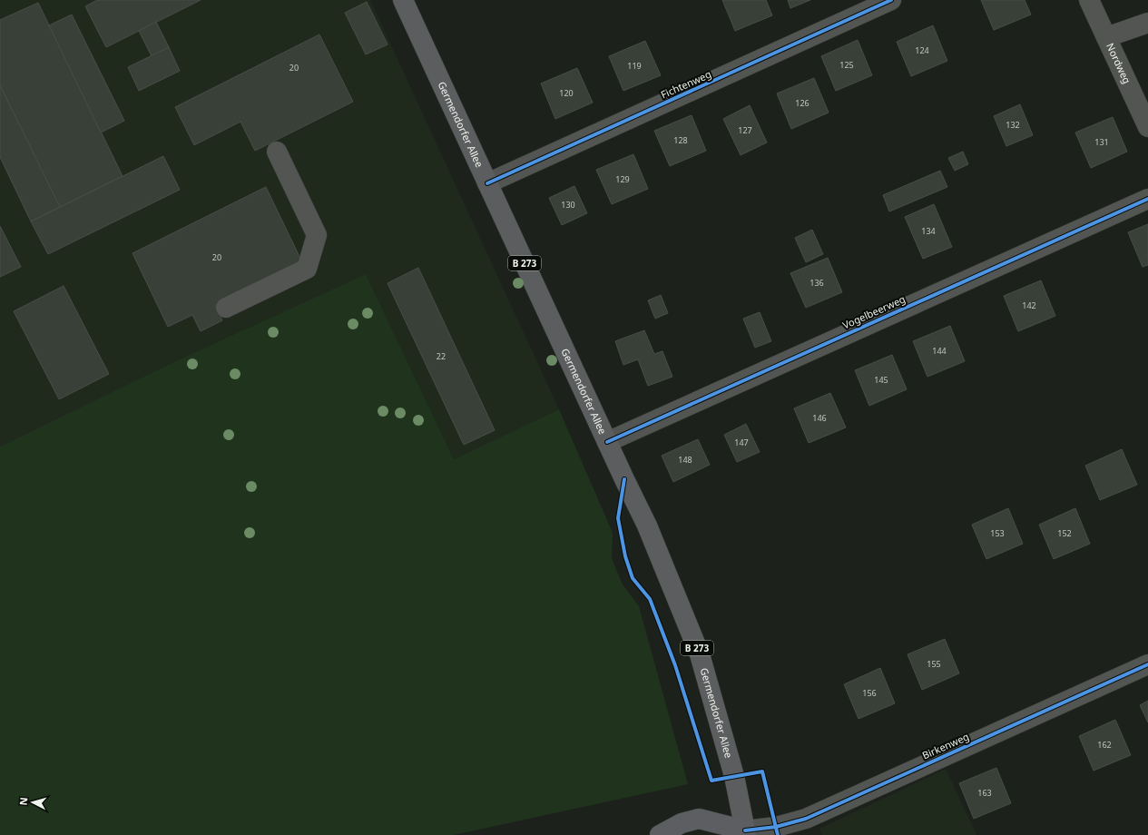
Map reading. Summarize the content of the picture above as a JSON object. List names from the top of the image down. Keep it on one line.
{"streets":{"main road":["Germendorfer Allee","B 273"],"street":["Nordweg","Fichtenweg","Vogelbeerweg","Birkenweg"]},"crossings":[["Fichtenweg","Germendorfer Allee"],["Germendorfer Allee","Vogelbeerweg"],["Germendorfer Allee","Birkenweg"]],"house_numbers":["124","125","119","20","120","126","132","127","128","131","129","130","134","20","136","142","144","22","145","146","147","148","153","152","155","156","162","163"],"north":"left"}
